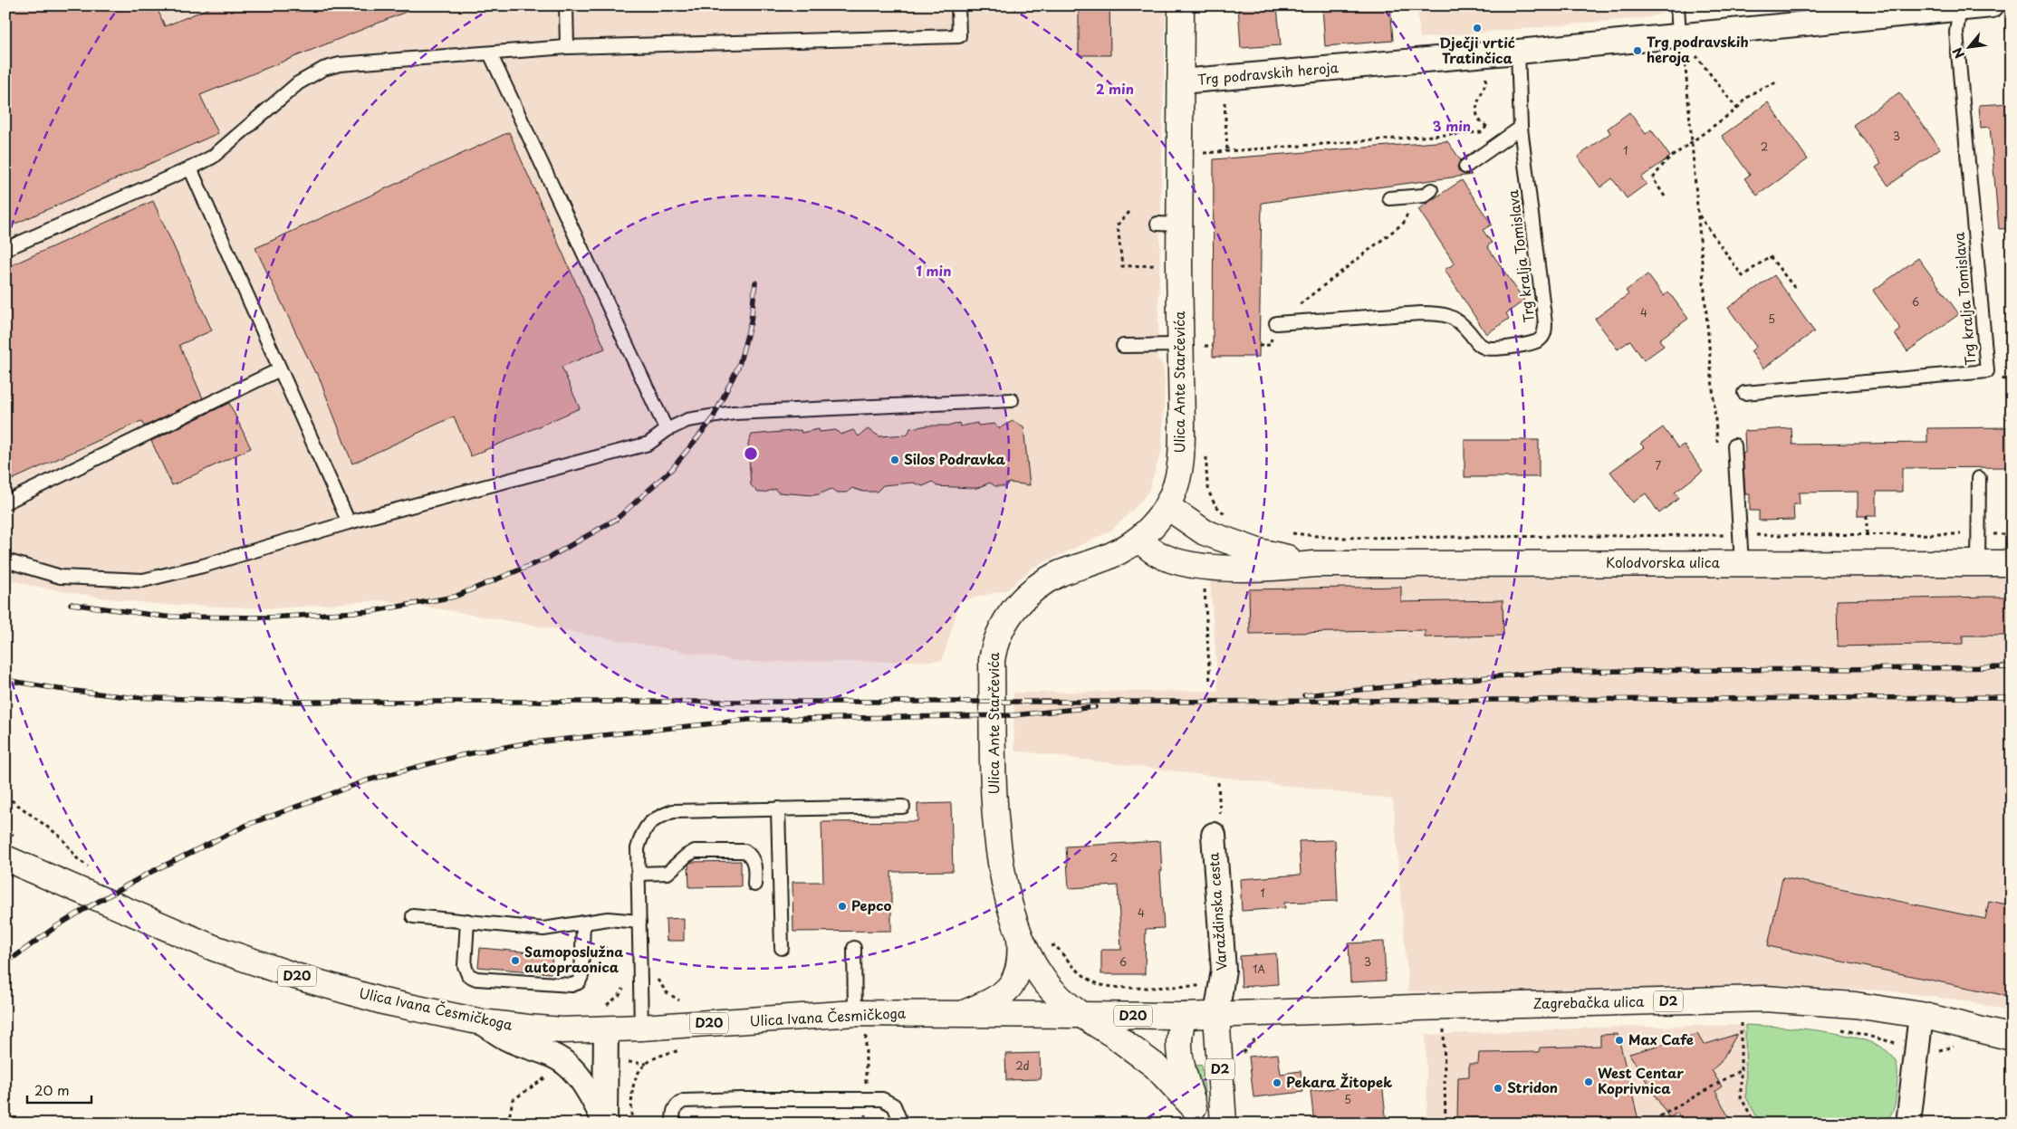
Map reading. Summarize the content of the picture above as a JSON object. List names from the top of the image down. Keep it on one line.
{"streets":{"main road":["Ulica Ante Starčevića","Kolodvorska ulica","Varaždinska cesta","D20","D2","Zagrebačka ulica","Ulica Ivana Česmičkoga"],"street":["Trg podravskih heroja"],"lane":["Trg kralja Tomislava"]},"crossings":[["Trg podravskih heroja","Trg kralja Tomislava"],["Trg podravskih heroja","Ulica Ante Starčevića"],["Ulica Ante Starčevića","Kolodvorska ulica"],["Ulica Ante Starčevića","D2"],["Ulica Ante Starčevića","Ulica Ivana Česmičkoga"],["Varaždinska cesta","Zagrebačka ulica"],["Varaždinska cesta","Ulica Ivana Česmičkoga"],["D2","Ulica Ivana Česmičkoga"],["Zagrebačka ulica","Ulica Ivana Česmičkoga"]],"places":["Dječji vrtić Tratinčica","Trg podravskih heroja","Silos Podravka","Pepco","Samoposlužna autopraonica","Max Cafe","West Centar Koprivnica","Pekara Žitopek","Stridon"],"house_numbers":["3","2","1","6","4","5","7","2","1","4","6","3","1A","2d","5"],"scale_bar":"20 m","north":"bottom left","rings":["2 min","3 min","1 min"]}
